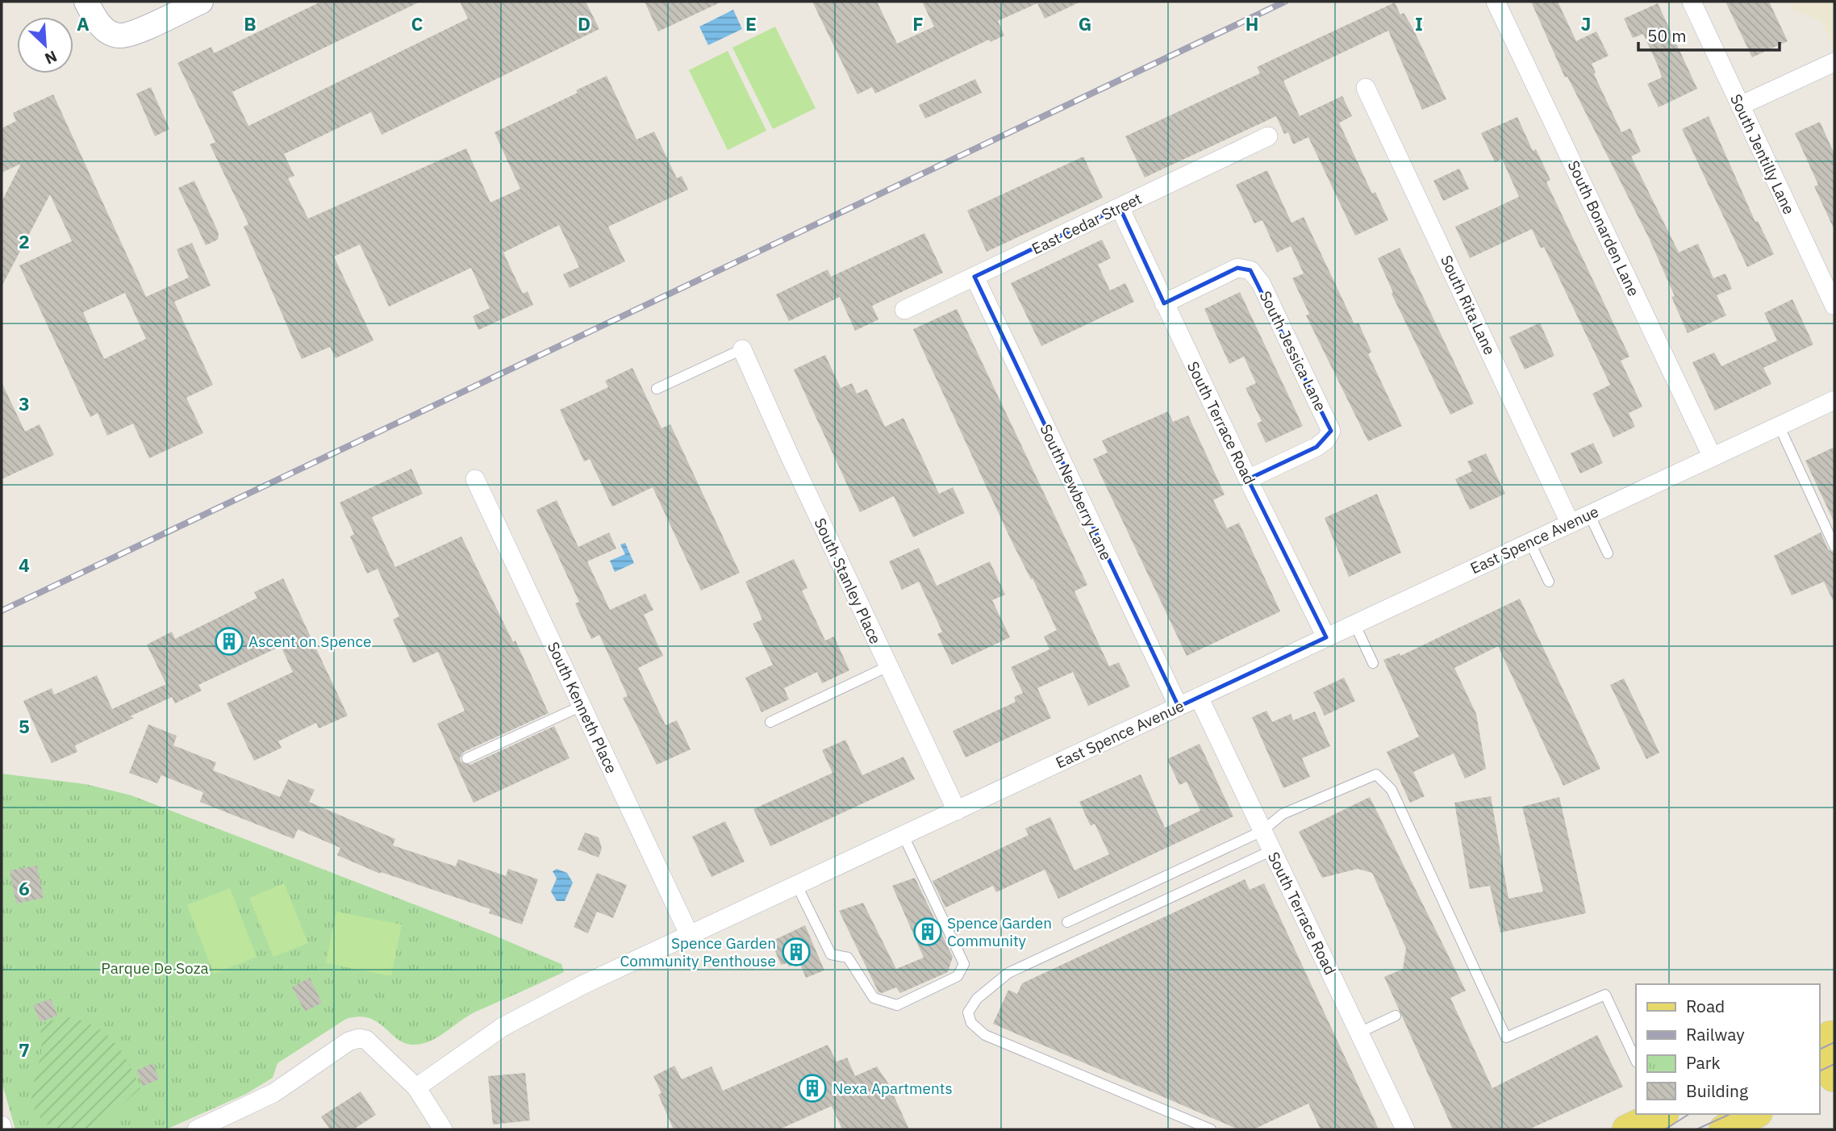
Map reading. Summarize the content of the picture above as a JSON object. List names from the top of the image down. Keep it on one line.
{"streets":{"street":["South Jentilly Lane","East Cedar Street","South Bonarden Lane","South Rita Lane","South Jessica Lane","South Terrace Road","South Newberry Lane","East Spence Avenue","South Stanley Place","South Kenneth Place"]},"crossings":[["East Cedar Street","South Terrace Road"],["East Cedar Street","South Newberry Lane"],["South Bonarden Lane","East Spence Avenue"],["South Rita Lane","East Spence Avenue"],["South Jessica Lane","South Terrace Road"],["South Terrace Road","East Spence Avenue"],["South Newberry Lane","East Spence Avenue"],["East Spence Avenue","South Stanley Place"],["East Spence Avenue","South Kenneth Place"]],"parks":["Parque De Soza"],"places":{"building":["Ascent on Spence","Spence Garden Community","Spence Garden Community Penthouse","Nexa Apartments"]},"legend":["Road","Railway","Park","Building"],"scale_bar":"50 m","north":"bottom right","grid":{"columns":["A","B","C","D","E","F","G","H","I","J"],"rows":["2","3","4","5","6","7"]}}
